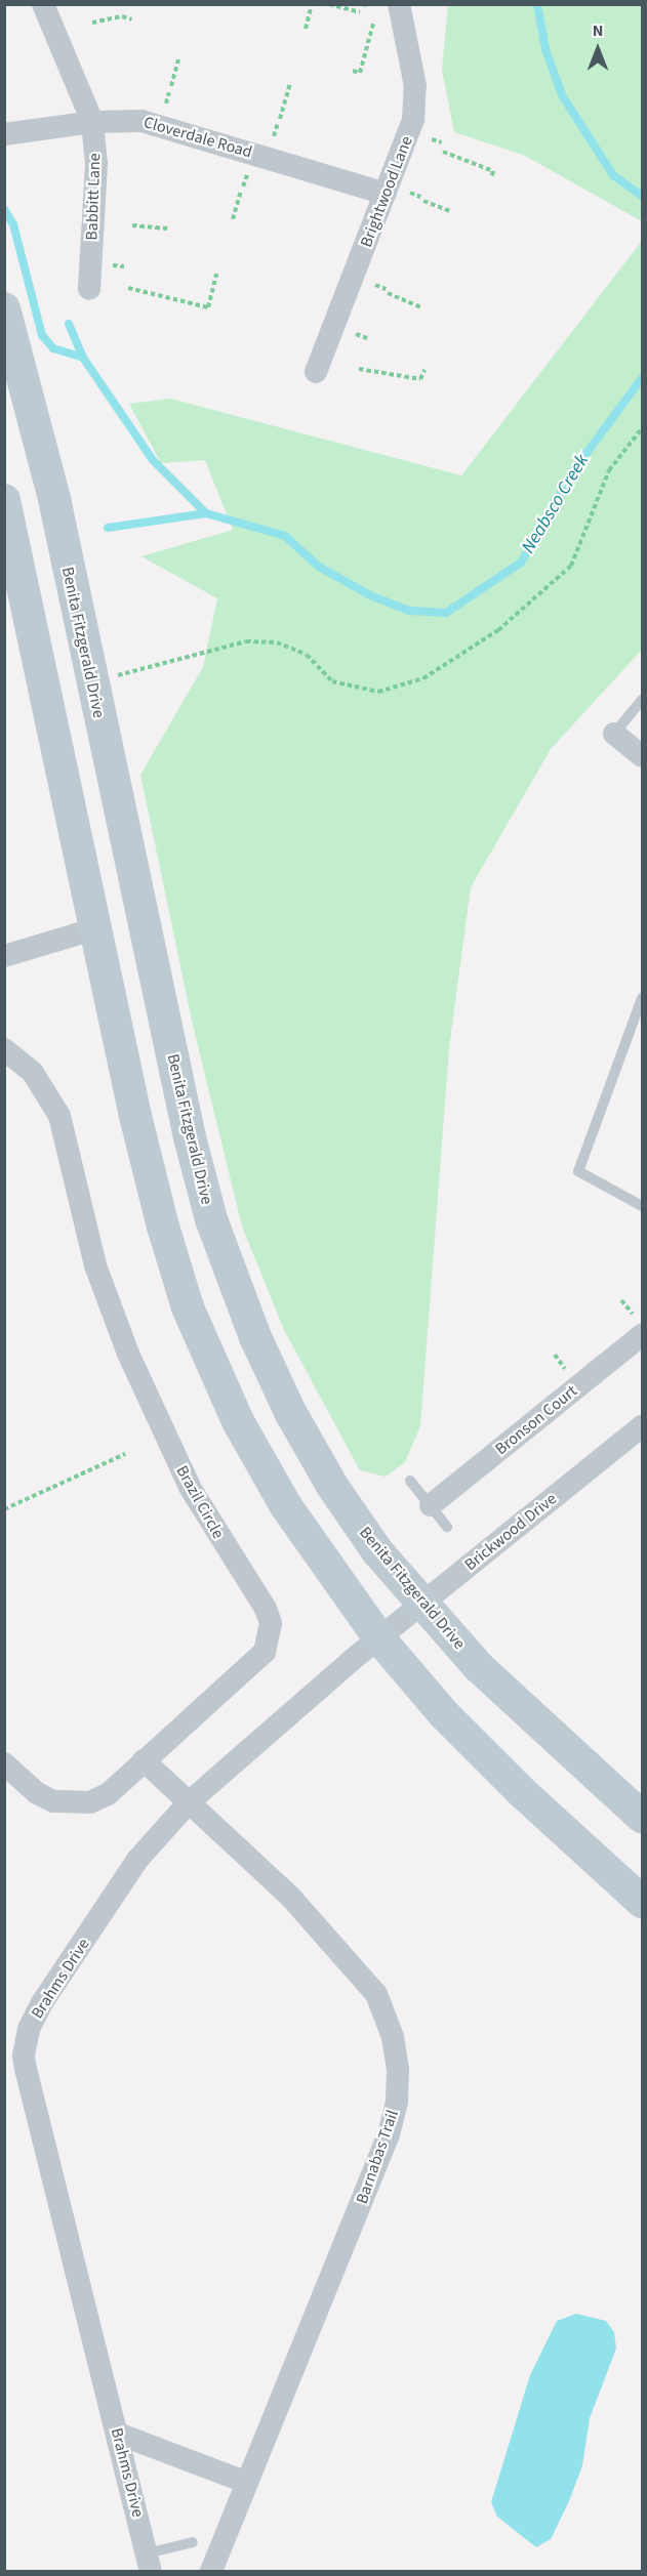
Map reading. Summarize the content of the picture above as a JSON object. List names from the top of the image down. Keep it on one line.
{"streets":{"main road":["Benita Fitzgerald Drive"],"street":["Cloverdale Road","Brightwood Lane","Babbitt Lane","Bronson Court","Brazil Circle","Brickwood Drive","Brahms Drive","Barnabas Trail"]},"crossings":[["Cloverdale Road","Brightwood Lane"],["Cloverdale Road","Babbitt Lane"],["Benita Fitzgerald Drive","Brickwood Drive"],["Brazil Circle","Barnabas Trail"],["Brickwood Drive","Brahms Drive"],["Brahms Drive","Barnabas Trail"]],"water":["Neabsco Creek"],"north":"top"}
